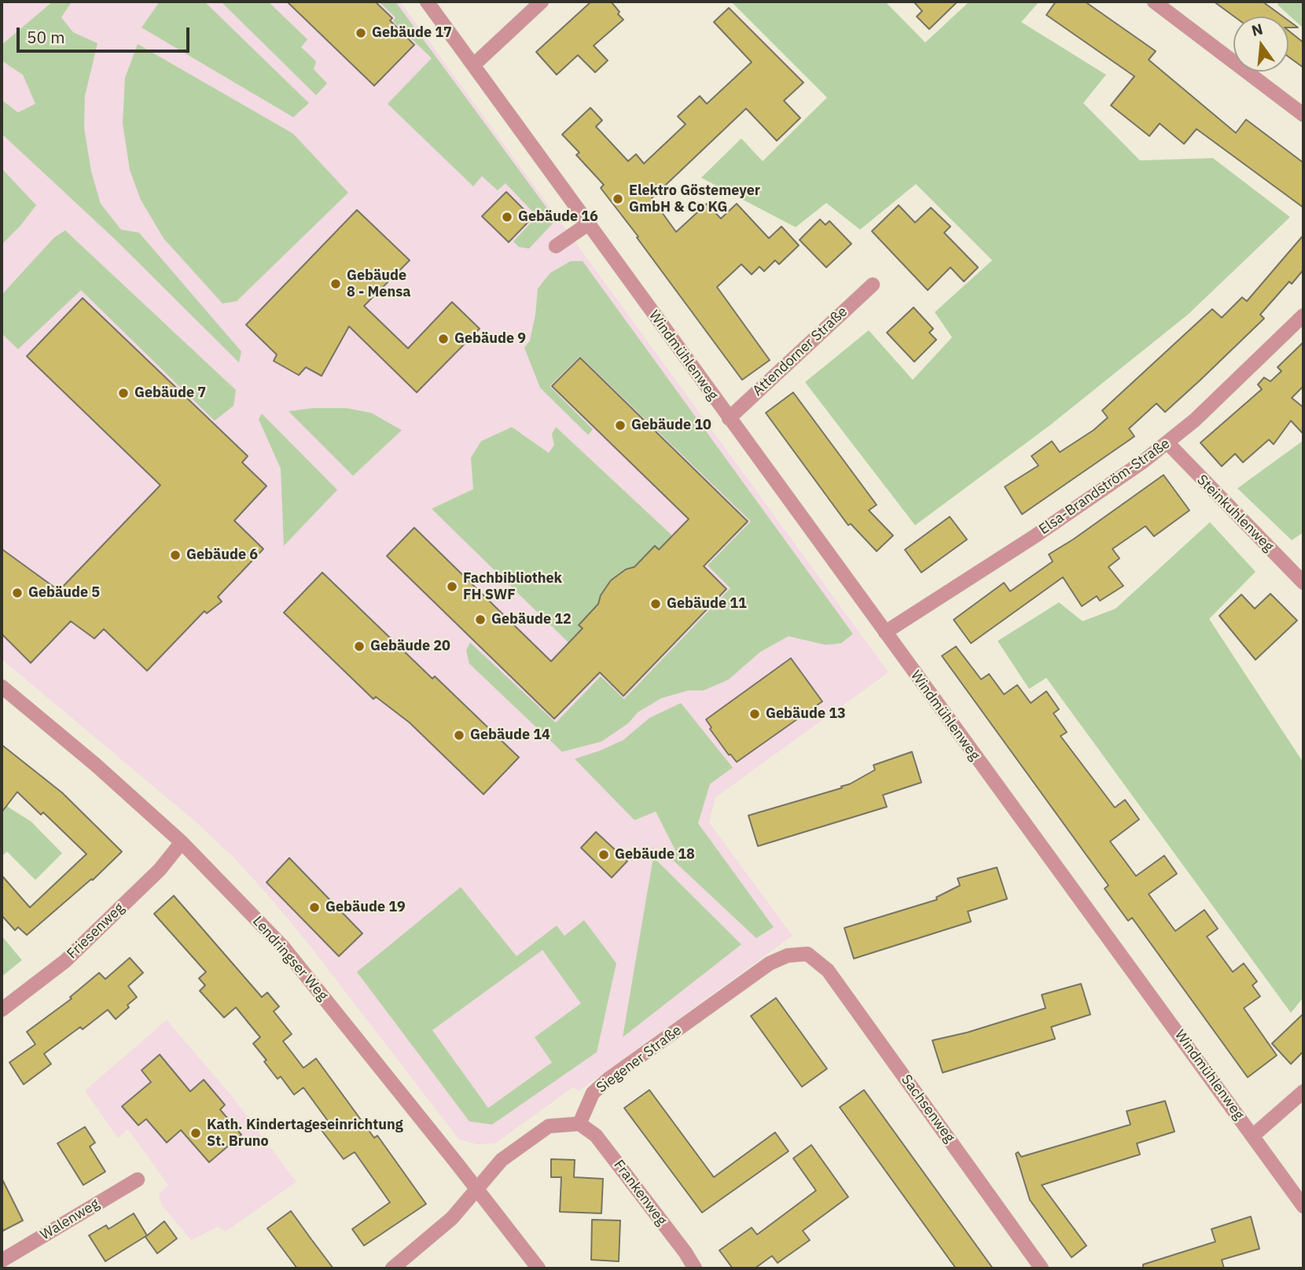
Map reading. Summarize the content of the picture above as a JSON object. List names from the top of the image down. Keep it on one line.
{"streets":{"street":["Attendorner Straße","Windmühlenweg","Elsa-Brandström-Straße","Steinkuhlenweg","Friesenweg","Lendringser Weg","Siegener Straße","Sachsenweg","Frankenweg","Walenweg"]},"crossings":[["Attendorner Straße","Windmühlenweg"],["Windmühlenweg","Elsa-Brandström-Straße"],["Elsa-Brandström-Straße","Steinkuhlenweg"],["Friesenweg","Lendringser Weg"],["Siegener Straße","Sachsenweg"],["Siegener Straße","Frankenweg"]],"places":["Gebäude 17","Elektro Göstemeyer GmbH & Co KG","Gebäude 16","Gebäude 8 - Mensa","Gebäude 9","Gebäude 7","Gebäude 10","Gebäude 6","Fachbibliothek FH SWF","Gebäude 5","Gebäude 11","Gebäude 12","Gebäude 20","Gebäude 13","Gebäude 14","Gebäude 18","Gebäude 19","Kath. Kindertageseinrichtung St. Bruno"],"scale_bar":"50 m","north":"top"}
